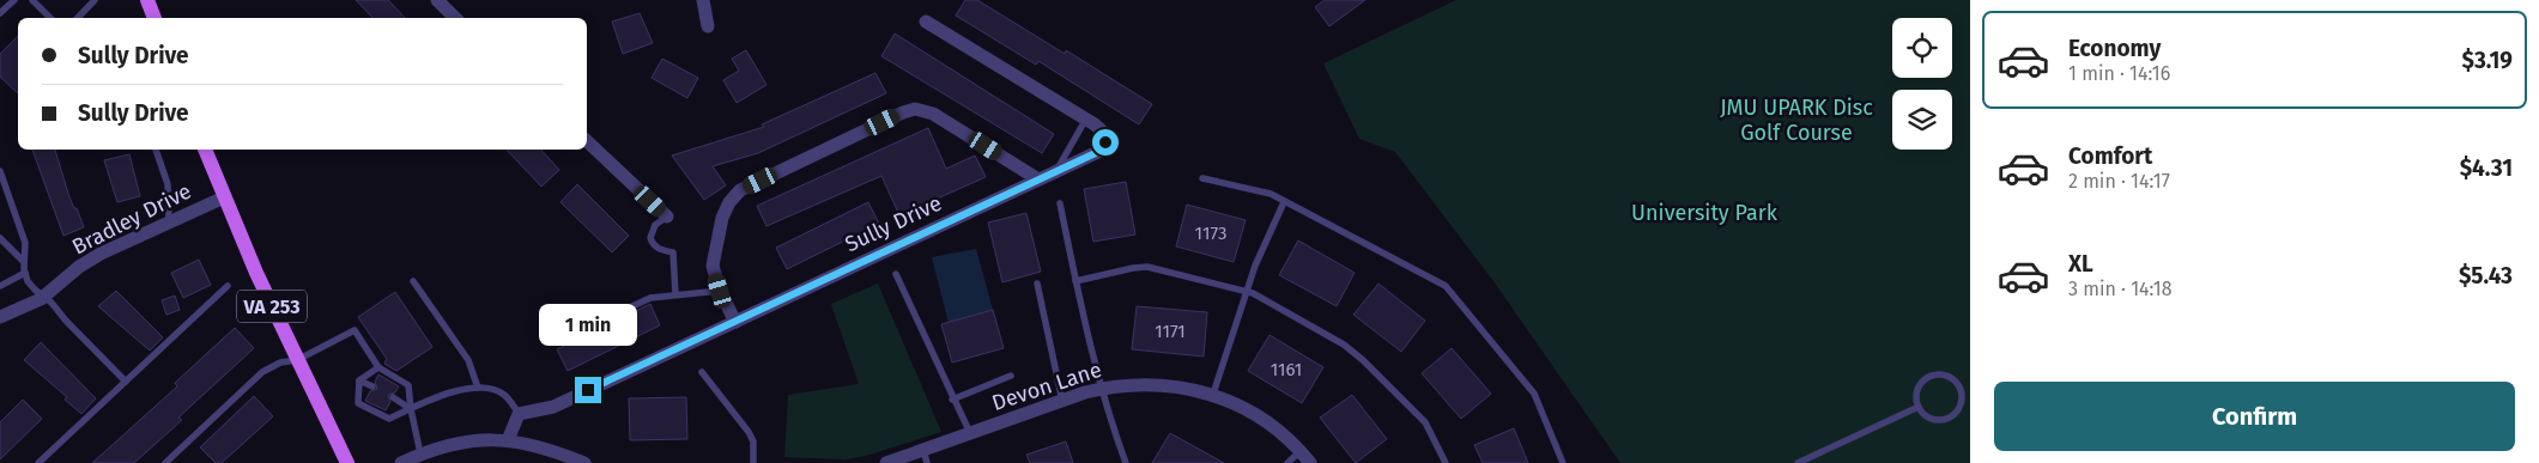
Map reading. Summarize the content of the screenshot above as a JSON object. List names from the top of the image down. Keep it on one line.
{"streets":{"main road":["VA 253"],"street":["Bradley Drive","Sully Drive","Devon Lane"]},"crossings":[["Bradley Drive","VA 253"]],"parks":["JMU UPARK Disc Golf Course","University Park"],"house_numbers":["1173","1171","1161"],"page":{"list":[{"name":"Economy","note":"1 min · 14:16","value":"$3.19"},{"name":"Comfort","note":"2 min · 14:17","value":"$4.31"},{"name":"XL","note":"3 min · 14:18","value":"$5.43"}],"banner":["Sully Drive","Sully Drive"],"bubble":"1 min","buttons":"Confirm"}}
